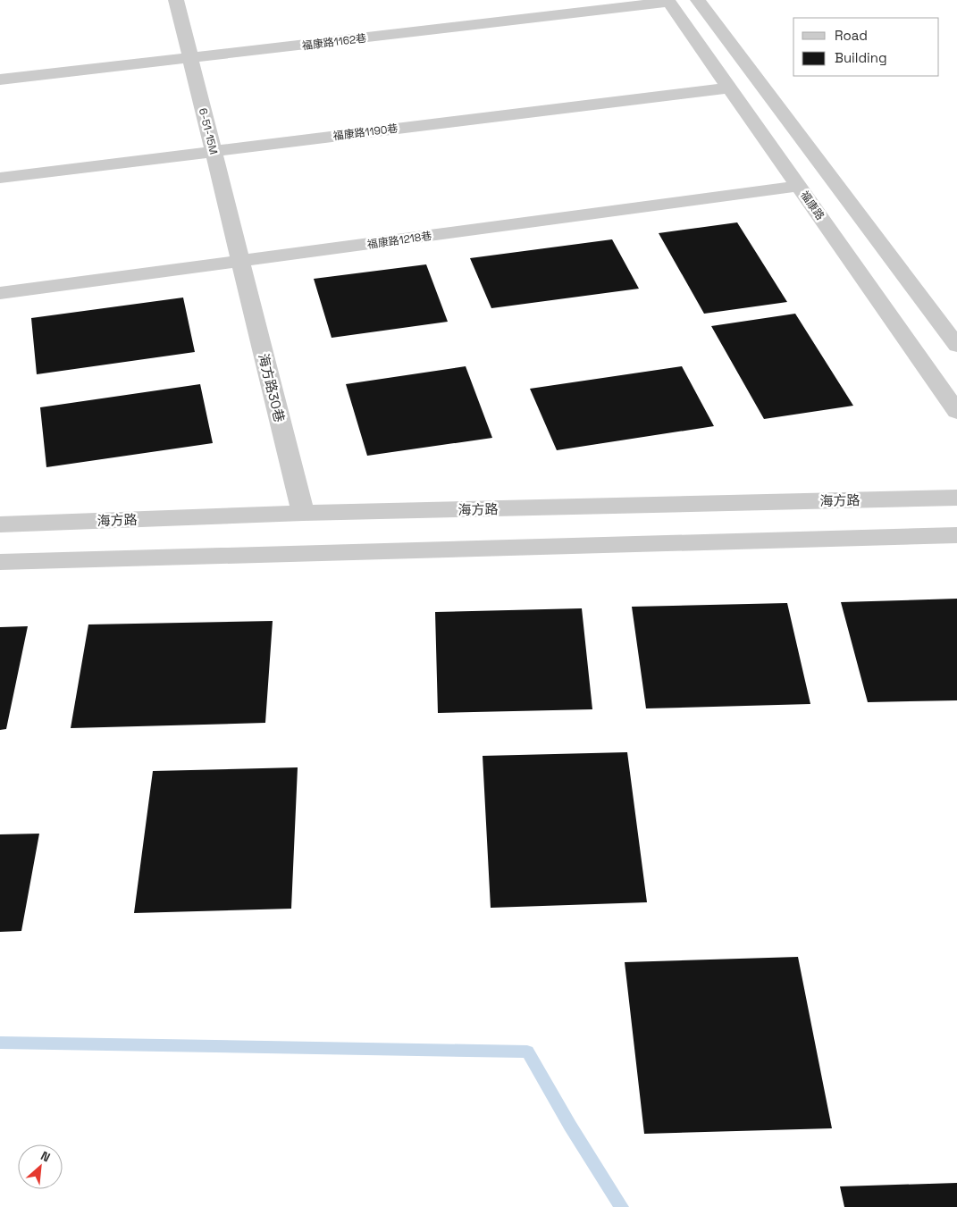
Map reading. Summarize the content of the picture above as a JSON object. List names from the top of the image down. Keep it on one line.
{"streets":{"street":["福康路1162巷","6-51-15M","福康路1190巷","福康路","福康路1218巷","海方路30巷","海方路"]},"crossings":[["福康路1162巷","6-51-15M"],["福康路1162巷","福康路"],["6-51-15M","福康路1190巷"],["6-51-15M","福康路1218巷"],["6-51-15M","海方路30巷"],["福康路1190巷","福康路"],["福康路","福康路1218巷"],["福康路1218巷","海方路30巷"],["海方路30巷","海方路"]],"legend":["Road","Building"],"north":"top right"}
